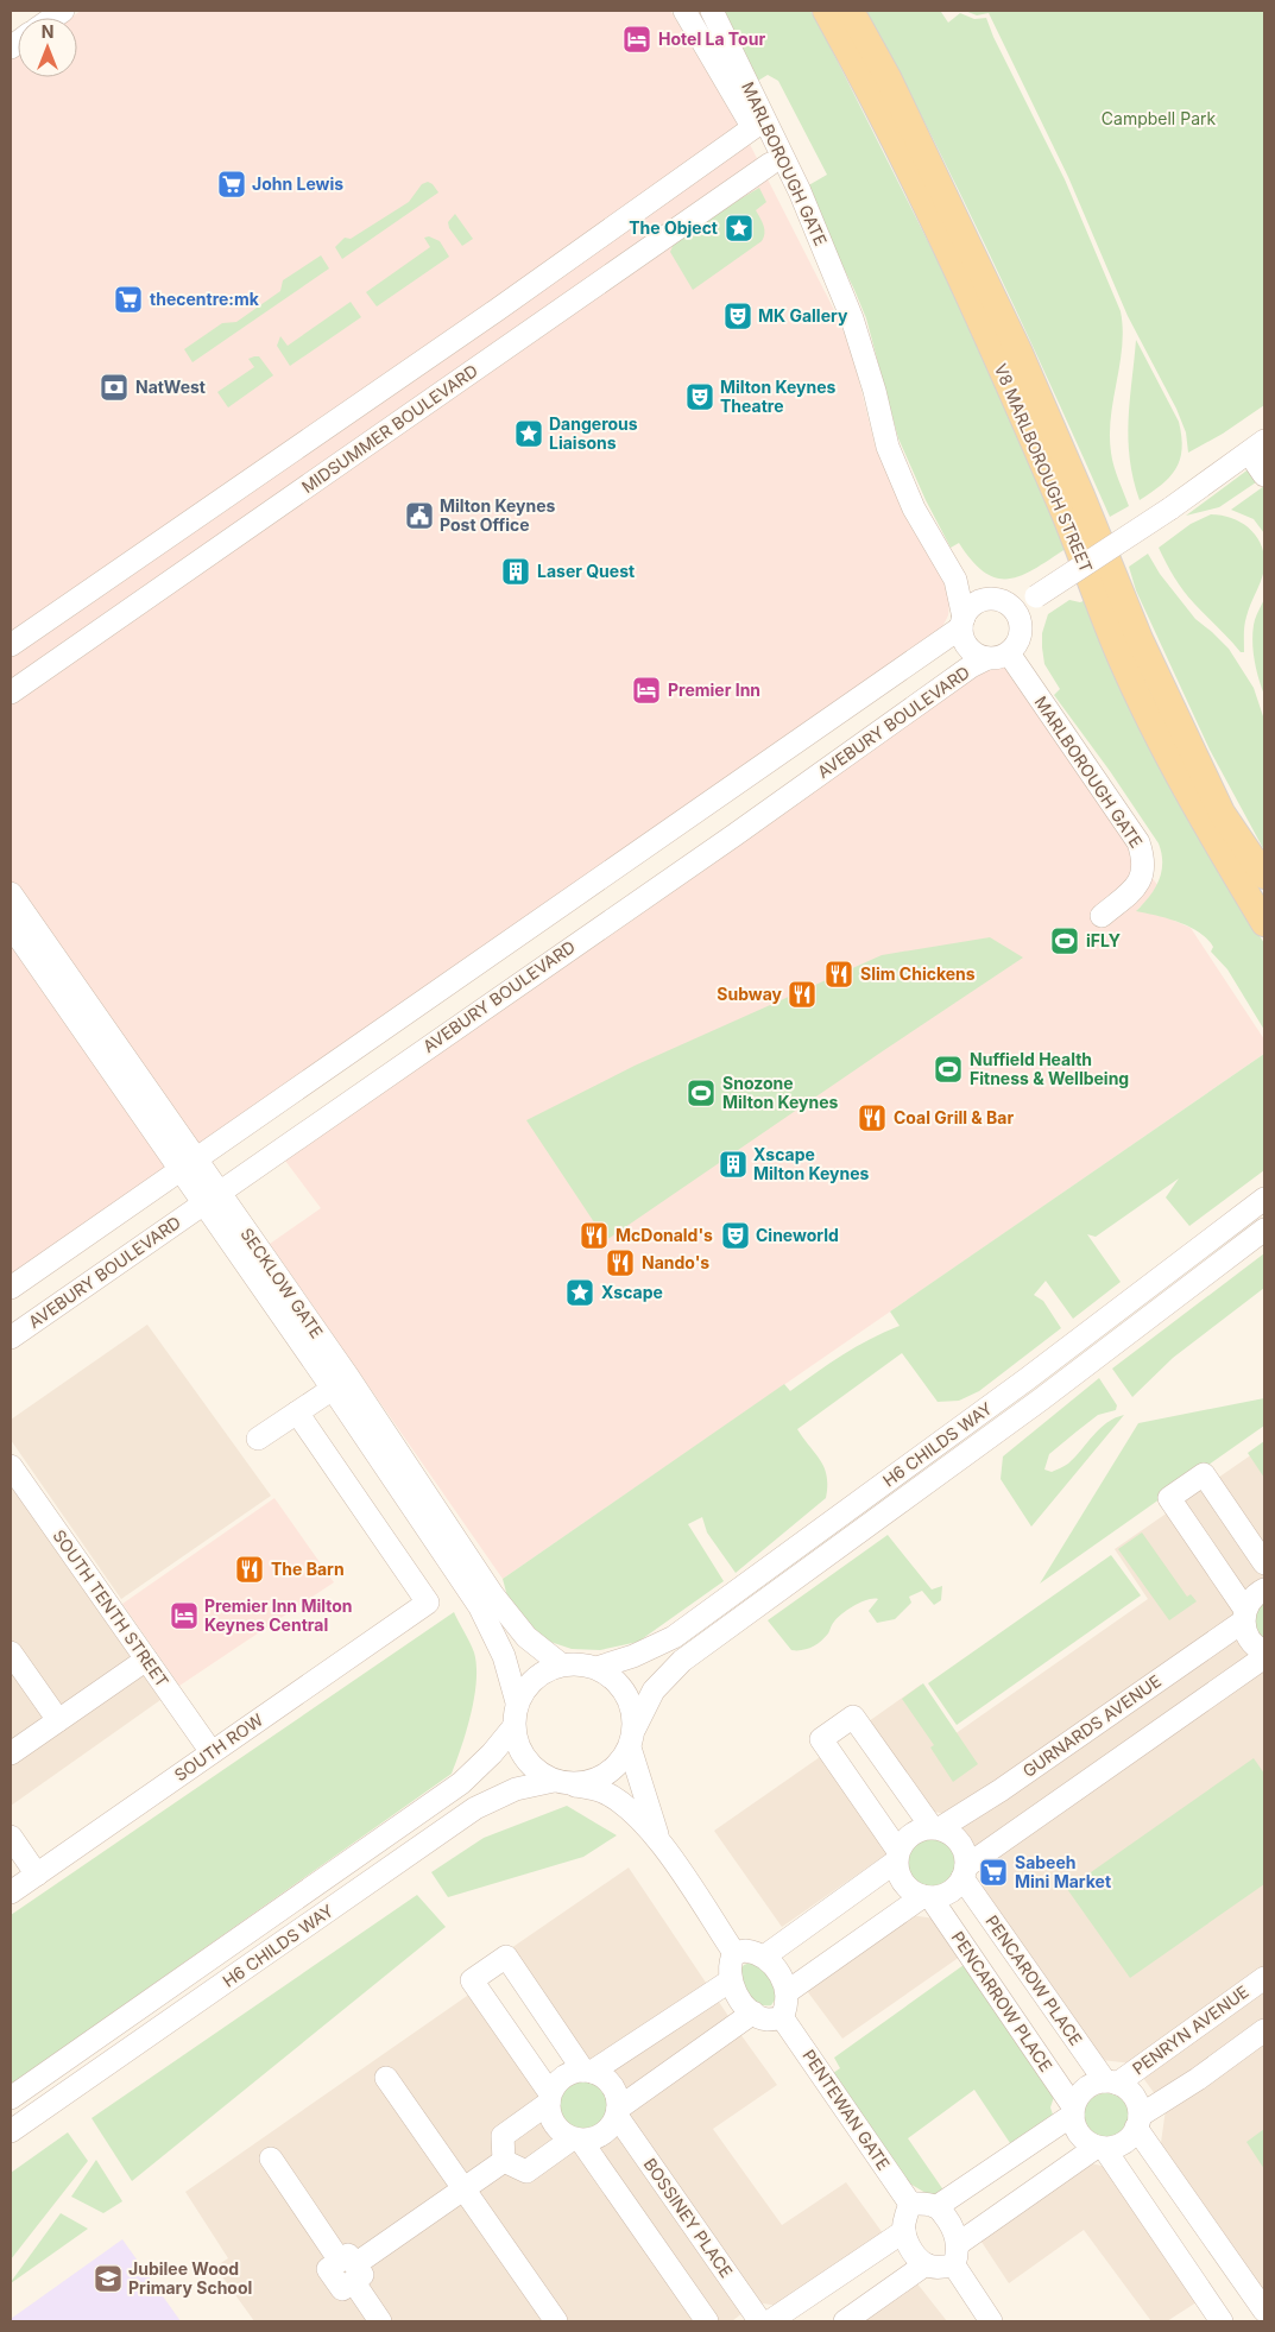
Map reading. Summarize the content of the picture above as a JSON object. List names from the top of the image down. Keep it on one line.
{"streets":{"main road":["V8 MARLBOROUGH STREET"],"street":["MARLBOROUGH GATE","MIDSUMMER BOULEVARD","AVEBURY BOULEVARD","SECKLOW GATE","H6 CHILDS WAY","SOUTH TENTH STREET","GURNARDS AVENUE","SOUTH ROW","PENCAROW PLACE","PENCARROW PLACE","PENRYN AVENUE","PENTEWAN GATE","BOSSINEY PLACE"]},"crossings":[["MARLBOROUGH GATE","MIDSUMMER BOULEVARD"],["MARLBOROUGH GATE","AVEBURY BOULEVARD"],["AVEBURY BOULEVARD","SECKLOW GATE"],["SECKLOW GATE","H6 CHILDS WAY"],["SOUTH TENTH STREET","SOUTH ROW"],["GURNARDS AVENUE","PENCAROW PLACE"],["GURNARDS AVENUE","PENCARROW PLACE"],["PENCAROW PLACE","PENCARROW PLACE"],["PENCAROW PLACE","PENRYN AVENUE"],["PENCARROW PLACE","PENRYN AVENUE"]],"parks":["Campbell Park"],"places":{"hotel":["Hotel La Tour","Premier Inn","Premier Inn Milton Keynes Central"],"supermarket":["John Lewis","thecentre:mk","Sabeeh Mini Market"],"place":["The Object","Dangerous Liaisons","Xscape"],"theatre":["MK Gallery","Milton Keynes Theatre","Cineworld"],"bank":["NatWest"],"public building":["Milton Keynes Post Office"],"building":["Laser Quest","Xscape Milton Keynes"],"sports":["iFLY","Nuffield Health Fitness & Wellbeing","Snozone Milton Keynes"],"restaurant":["Slim Chickens","Subway","Coal Grill & Bar","McDonald's","Nando's","The Barn"],"school or university":["Jubilee Wood Primary School"]},"north":"top"}
